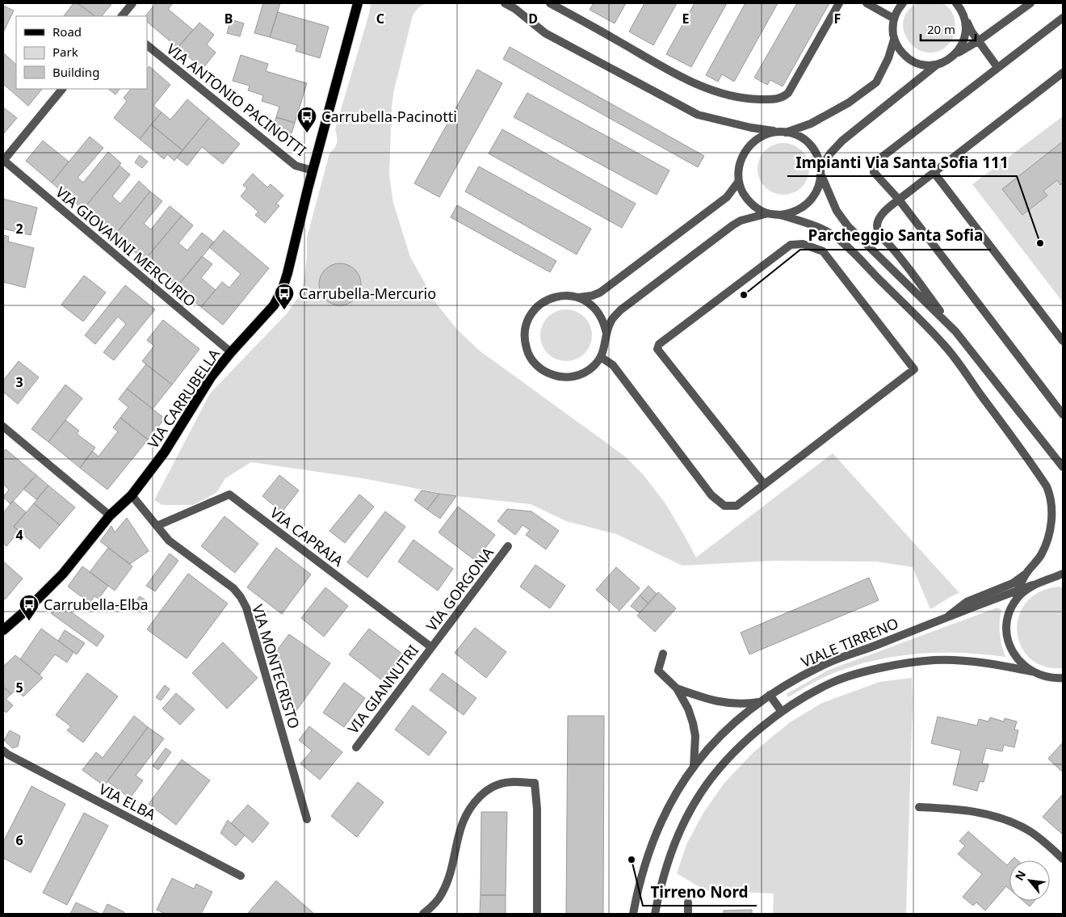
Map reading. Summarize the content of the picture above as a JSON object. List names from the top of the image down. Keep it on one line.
{"streets":{"main road":["VIA CARRUBELLA"],"street":["VIA ANTONIO PACINOTTI","VIA GIOVANNI MERCURIO","VIA CAPRAIA","VIA GORGONA","VIALE TIRRENO","VIA MONTECRISTO","VIA GIANNUTRI","VIA ELBA"]},"crossings":[["VIA ANTONIO PACINOTTI","VIA CARRUBELLA"],["VIA GIOVANNI MERCURIO","VIA CARRUBELLA"],["VIA CARRUBELLA","VIA MONTECRISTO"],["VIA CAPRAIA","VIA GORGONA"],["VIA CAPRAIA","VIA MONTECRISTO"],["VIA CAPRAIA","VIA GIANNUTRI"],["VIA GORGONA","VIA GIANNUTRI"]],"places":{"bus stop":["Carrubella-Pacinotti","Carrubella-Mercurio","Carrubella-Elba"],"other":["Impianti Via Santa Sofia 111","Parcheggio Santa Sofia","Tirreno Nord"]},"legend":["Road","Park","Building"],"scale_bar":"20 m","north":"top left","grid":{"columns":["B","C","D","E","F"],"rows":["2","3","4","5","6"]}}
